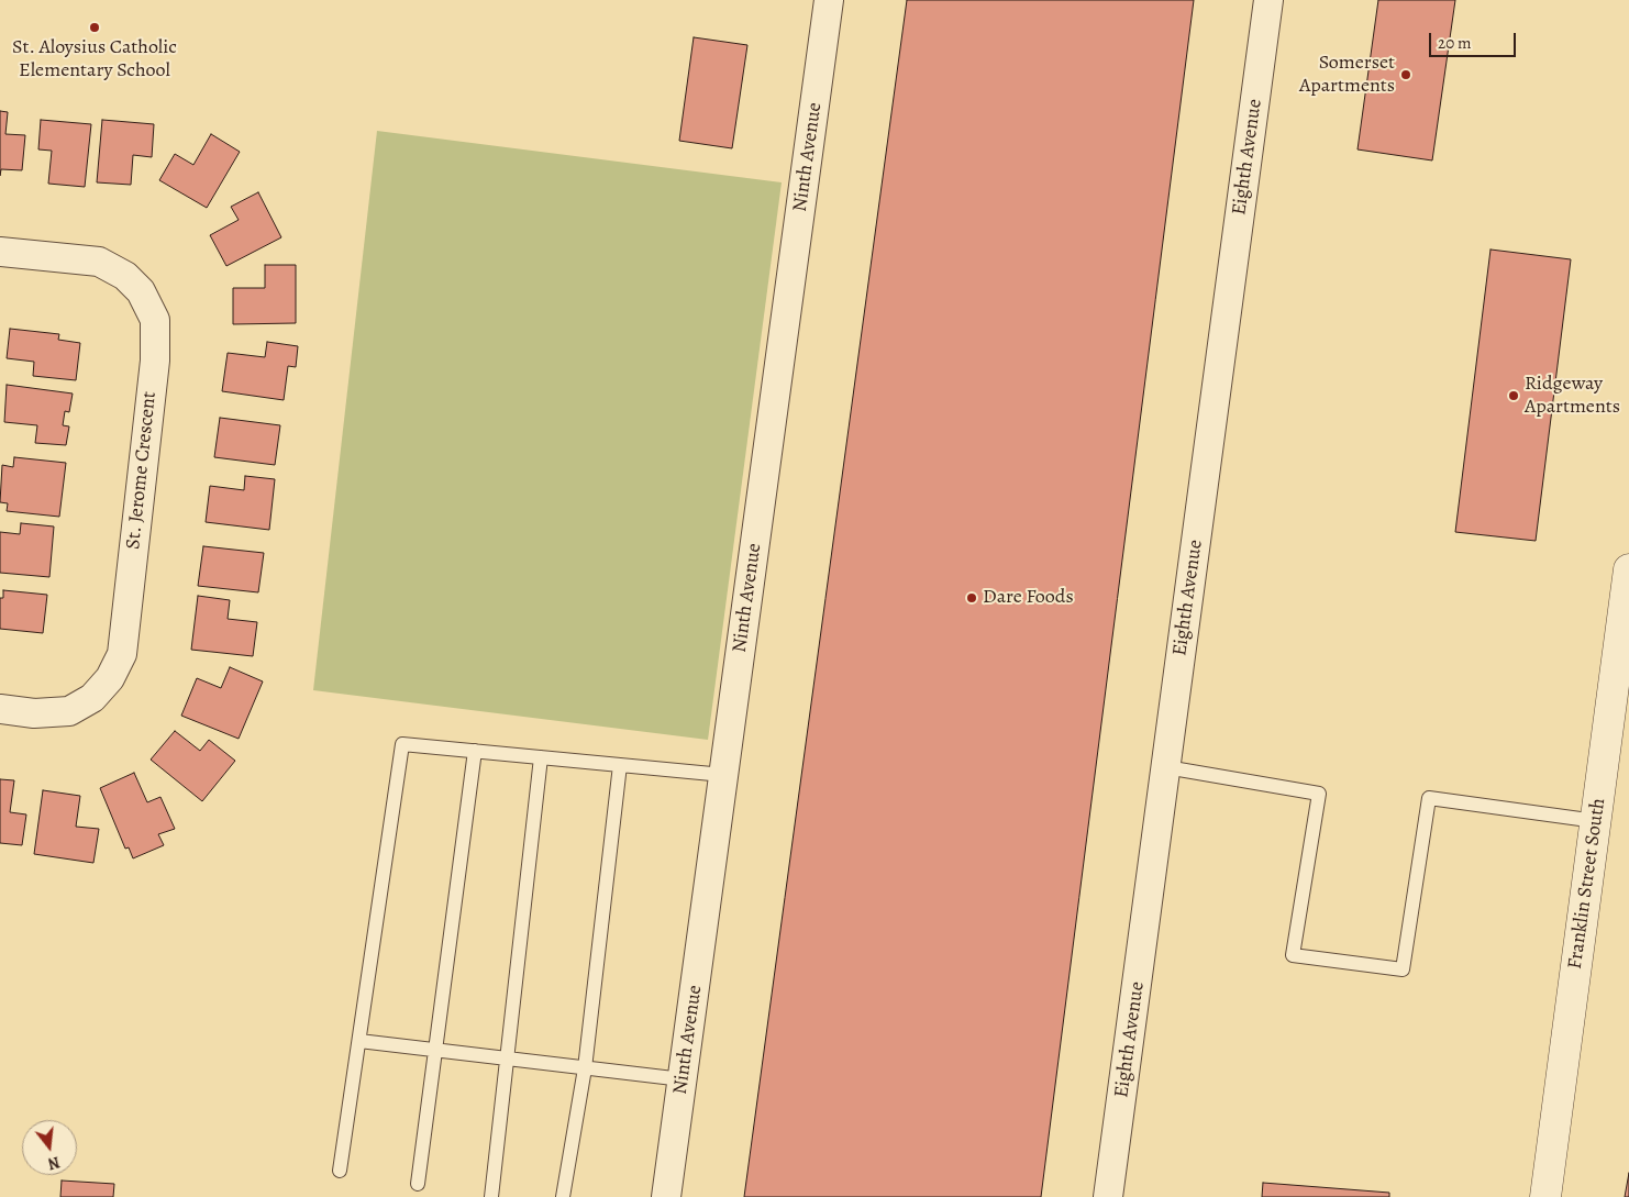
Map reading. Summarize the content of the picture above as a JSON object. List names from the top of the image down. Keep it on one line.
{"streets":{"street":["Ninth Avenue","Eighth Avenue","St. Jerome Crescent","Franklin Street South"]},"places":["St. Aloysius Catholic Elementary School","Somerset Apartments","Ridgeway Apartments","Dare Foods"],"scale_bar":"20 m","north":"bottom"}
